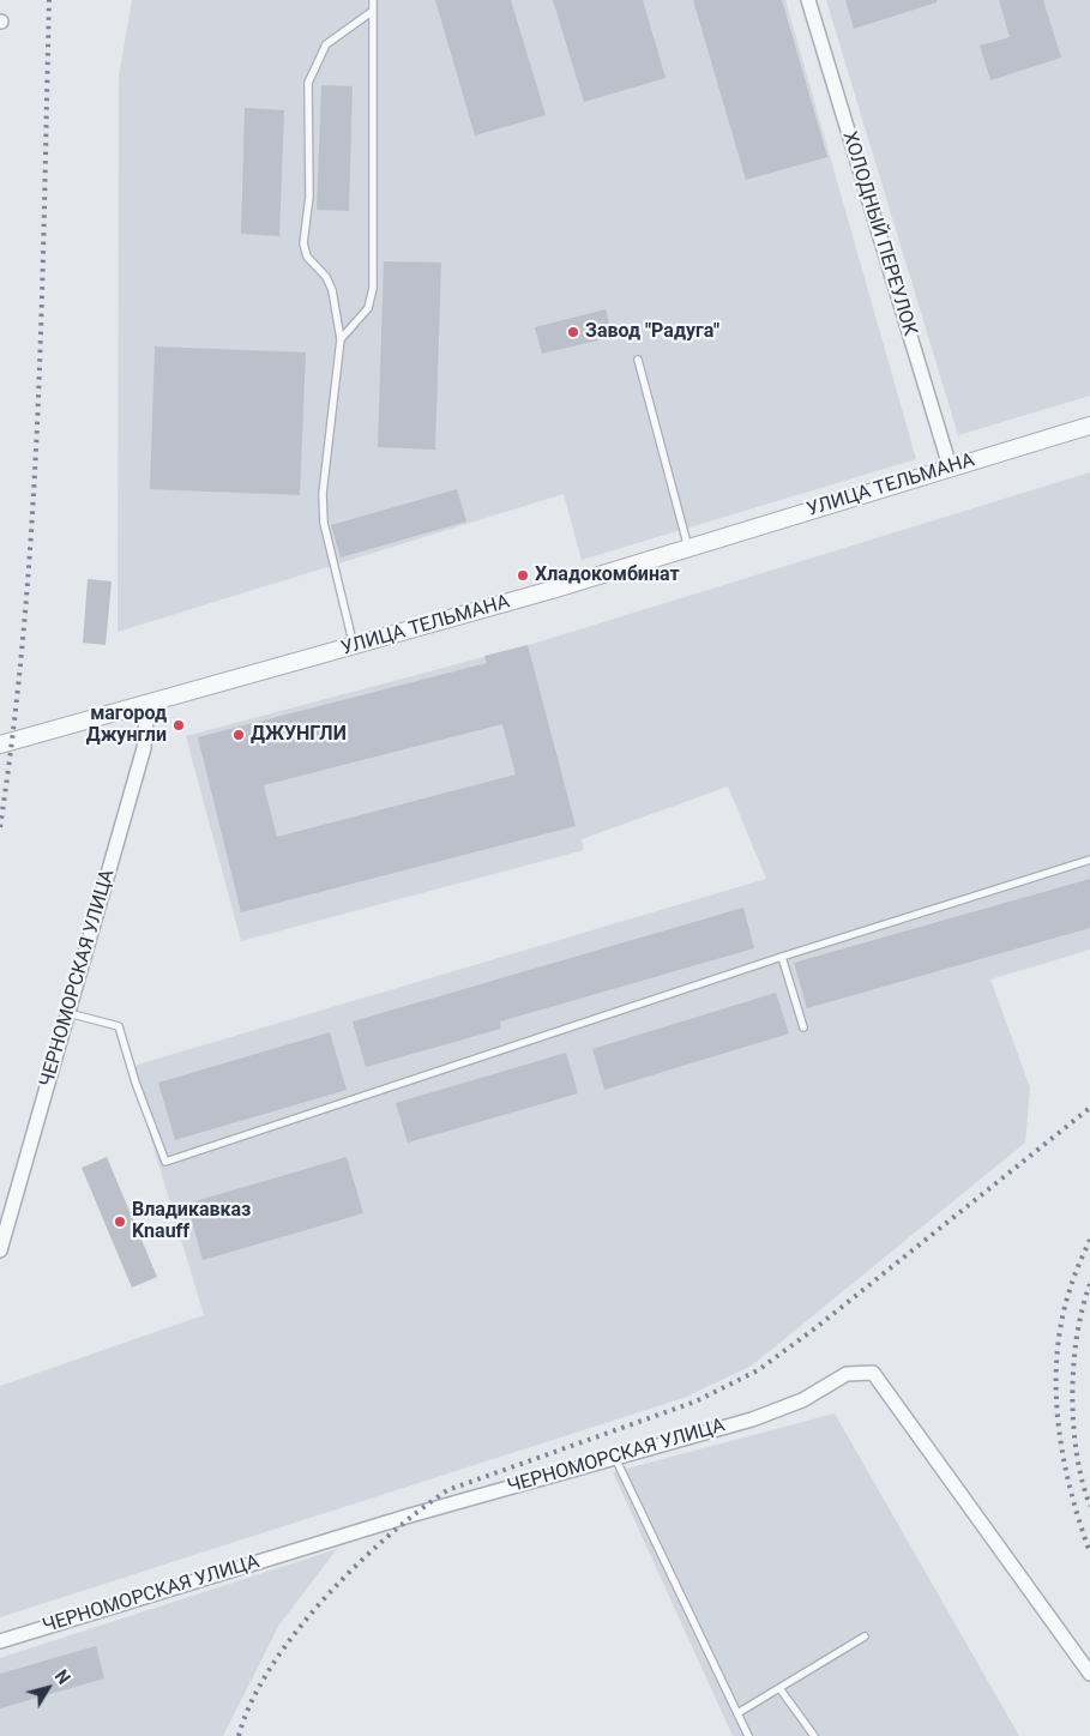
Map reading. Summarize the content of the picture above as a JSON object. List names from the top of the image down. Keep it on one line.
{"streets":{"street":["ХОЛОДНЫЙ ПЕРЕУЛОК","УЛИЦА ТЕЛЬМАНА","ЧЕРНОМОРСКАЯ УЛИЦА"]},"crossings":[["ХОЛОДНЫЙ ПЕРЕУЛОК","УЛИЦА ТЕЛЬМАНА"],["УЛИЦА ТЕЛЬМАНА","ЧЕРНОМОРСКАЯ УЛИЦА"]],"places":["Завод \"Радуга\"","Хладокомбинат","магород Джунгли","ДЖУНГЛИ","Владикавказ Knauff"],"north":"top right"}
